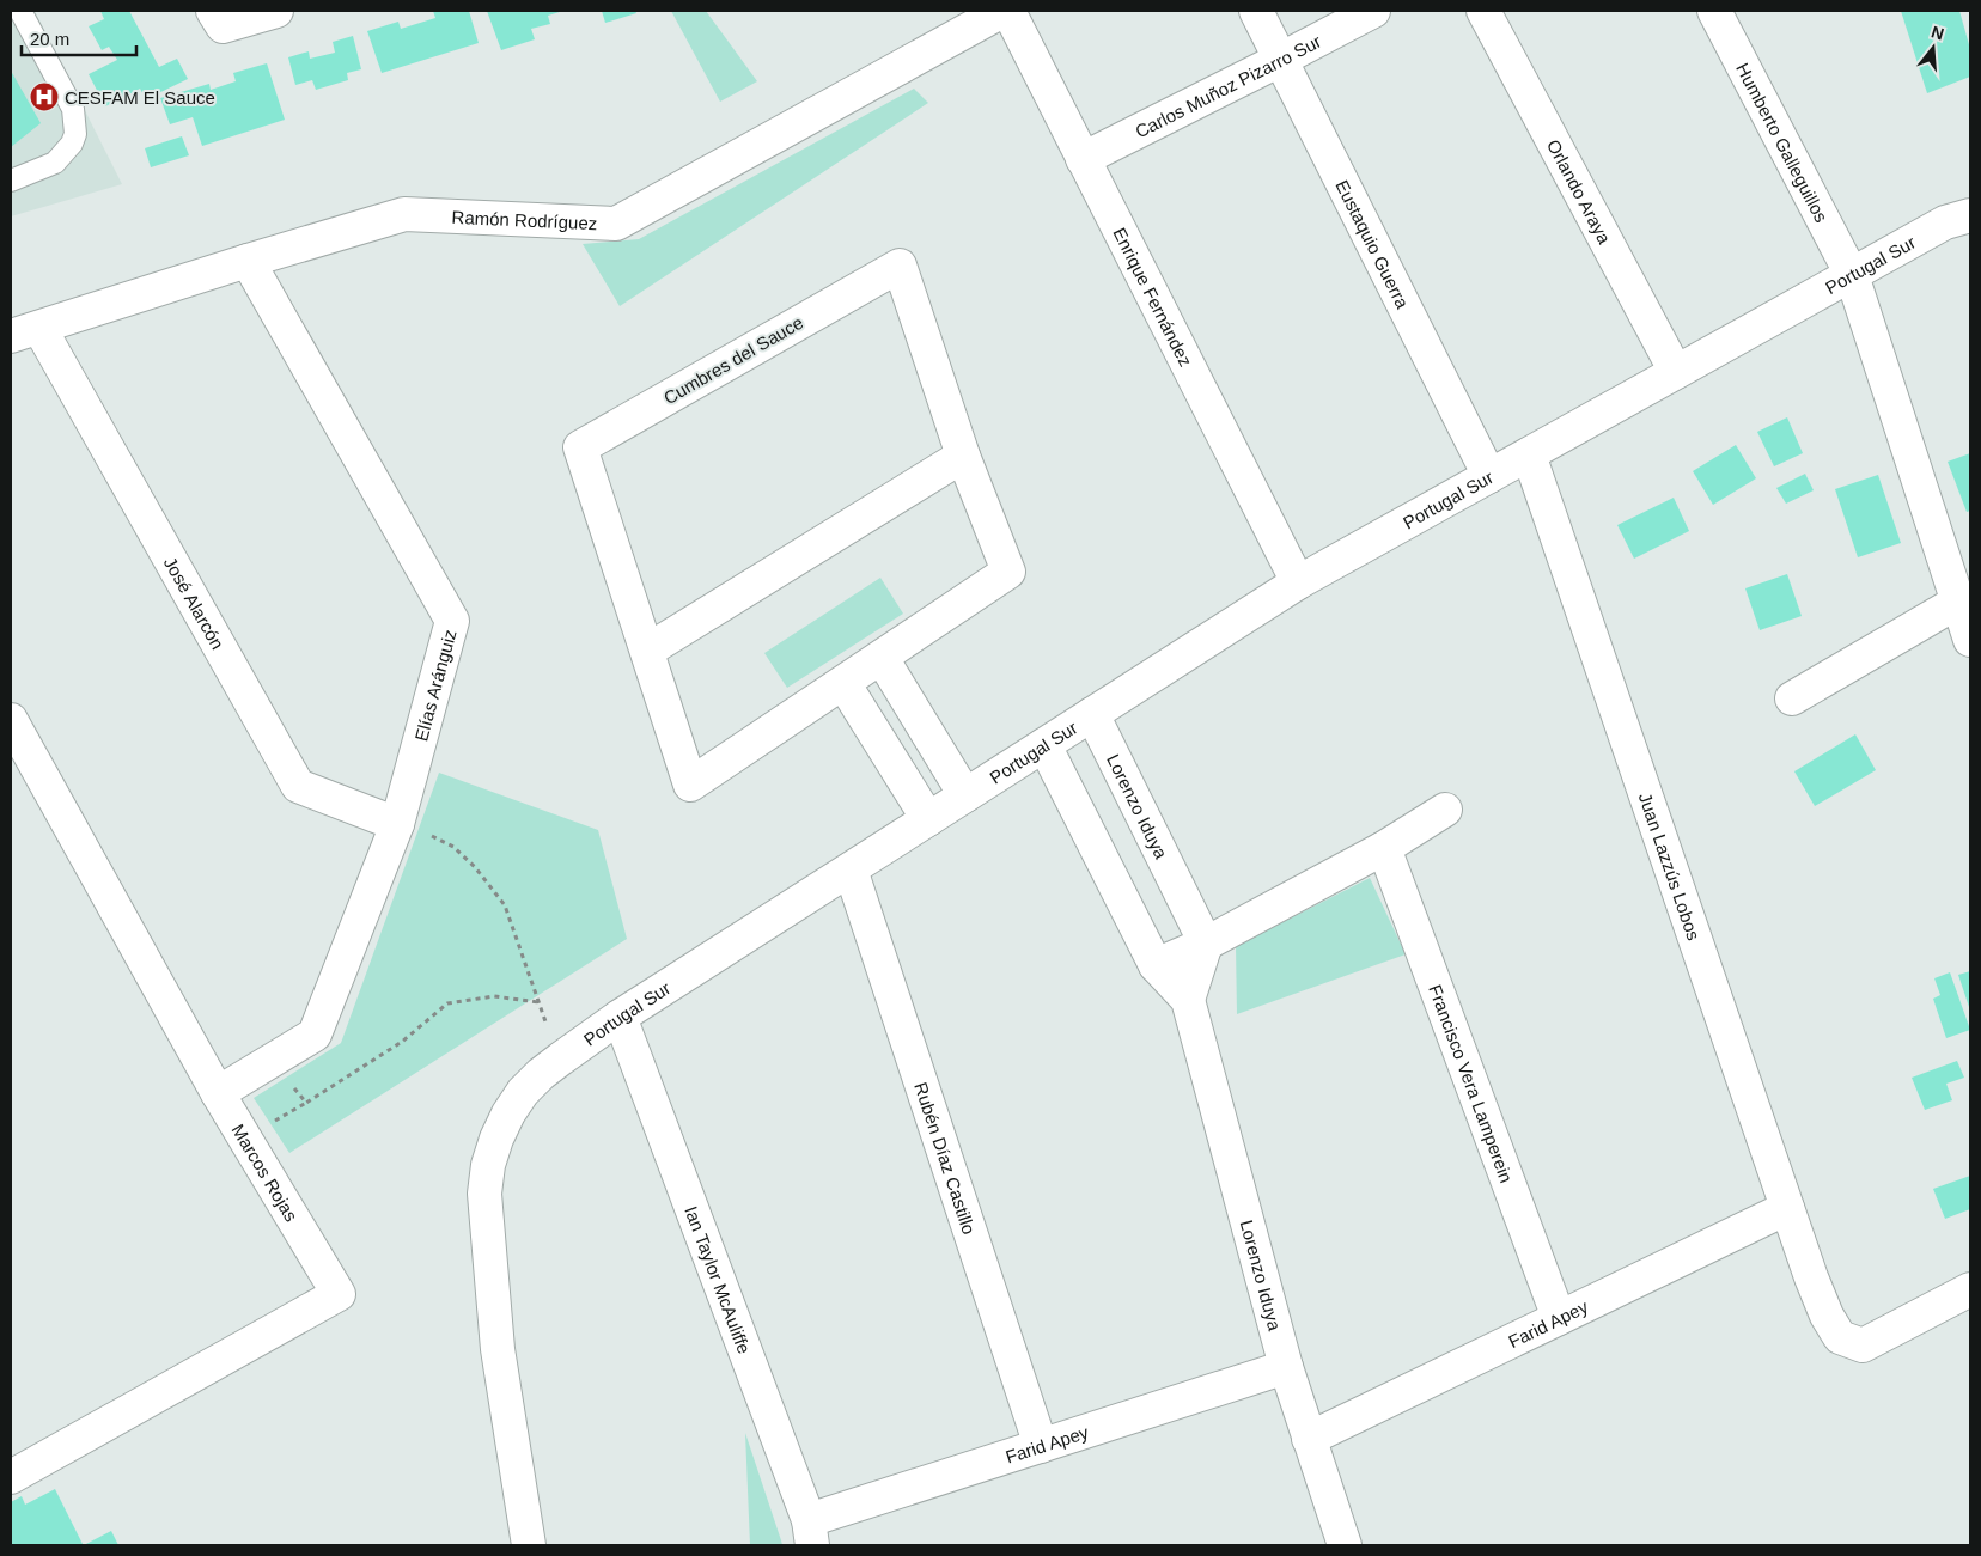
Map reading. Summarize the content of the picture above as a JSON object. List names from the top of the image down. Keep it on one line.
{"streets":{"street":["Carlos Muñoz Pizarro Sur","Humberto Galleguillos","Orlando Araya","Ramón Rodríguez","Eustaquio Guerra","Portugal Sur","Enrique Fernández","Cumbres del Sauce","José Alarcón","Elías Aránguiz","Lorenzo Iduya","Juan Lazzús Lobos","Francisco Vera Lamperein","Rubén Díaz Castillo","Marcos Rojas","Ian Taylor McAuliffe","Farid Apey"]},"crossings":[["Carlos Muñoz Pizarro Sur","Eustaquio Guerra"],["Carlos Muñoz Pizarro Sur","Enrique Fernández"],["Humberto Galleguillos","Portugal Sur"],["Orlando Araya","Portugal Sur"],["Ramón Rodríguez","José Alarcón"],["Ramón Rodríguez","Elías Aránguiz"],["Eustaquio Guerra","Portugal Sur"],["Portugal Sur","Enrique Fernández"],["Portugal Sur","Lorenzo Iduya"],["Portugal Sur","Juan Lazzús Lobos"],["Portugal Sur","Rubén Díaz Castillo"],["Portugal Sur","Ian Taylor McAuliffe"],["José Alarcón","Elías Aránguiz"],["Elías Aránguiz","Marcos Rojas"],["Lorenzo Iduya","Farid Apey"],["Juan Lazzús Lobos","Farid Apey"],["Francisco Vera Lamperein","Farid Apey"],["Rubén Díaz Castillo","Farid Apey"],["Ian Taylor McAuliffe","Farid Apey"]],"places":{"hospital":["CESFAM El Sauce"]},"scale_bar":"20 m","north":"top"}
